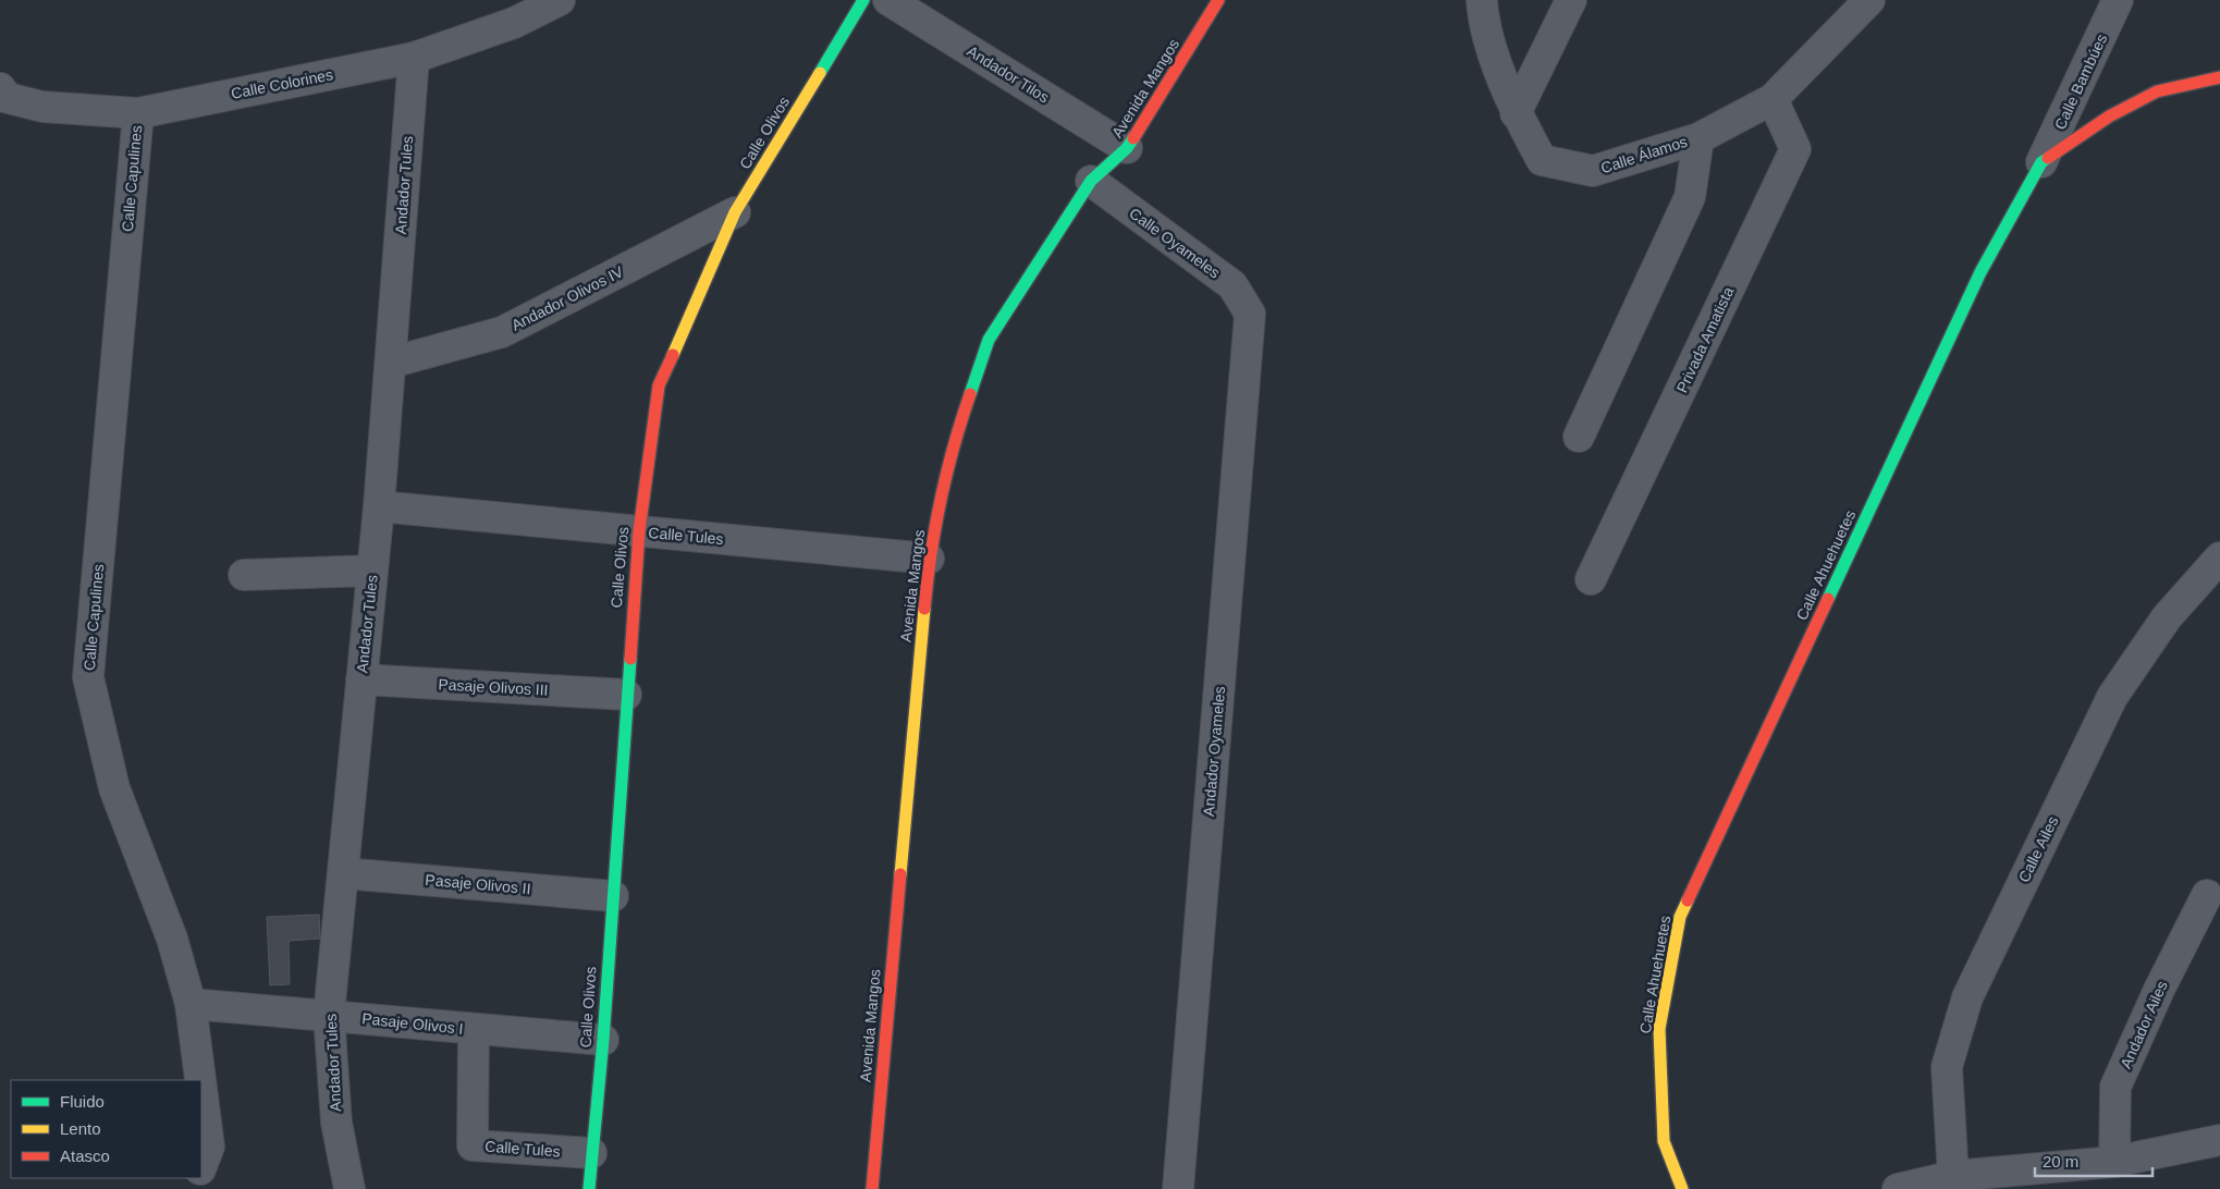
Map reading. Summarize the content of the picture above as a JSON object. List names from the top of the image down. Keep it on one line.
{"streets":{"street":["Andador Tilos","Calle Bambúes","Calle Colorines","Avenida Mangos","Calle Olivos","Calle Álamos","Calle Capulines","Andador Tules","Calle Oyameles","Andador Olivos IV","Privada Amatista","Calle Tules","Calle Ahuehuetes","Pasaje Olivos III","Andador Oyameles","Calle Ailes","Pasaje Olivos II","Pasaje Olivos I","Andador Ailes"]},"crossings":[["Andador Tilos","Avenida Mangos"],["Calle Bambúes","Calle Ahuehuetes"],["Calle Colorines","Calle Capulines"],["Calle Colorines","Andador Tules"],["Avenida Mangos","Calle Oyameles"],["Avenida Mangos","Calle Tules"],["Calle Olivos","Andador Olivos IV"],["Calle Olivos","Calle Tules"],["Calle Olivos","Pasaje Olivos III"],["Calle Olivos","Pasaje Olivos II"],["Calle Olivos","Pasaje Olivos I"],["Calle Álamos","Privada Amatista"],["Calle Capulines","Pasaje Olivos I"],["Andador Tules","Andador Olivos IV"],["Andador Tules","Calle Tules"],["Andador Tules","Pasaje Olivos III"],["Andador Tules","Pasaje Olivos II"],["Andador Tules","Pasaje Olivos I"],["Calle Oyameles","Andador Oyameles"],["Calle Tules","Pasaje Olivos I"]],"legend":["Fluido","Lento","Atasco"],"scale_bar":"20 m"}
